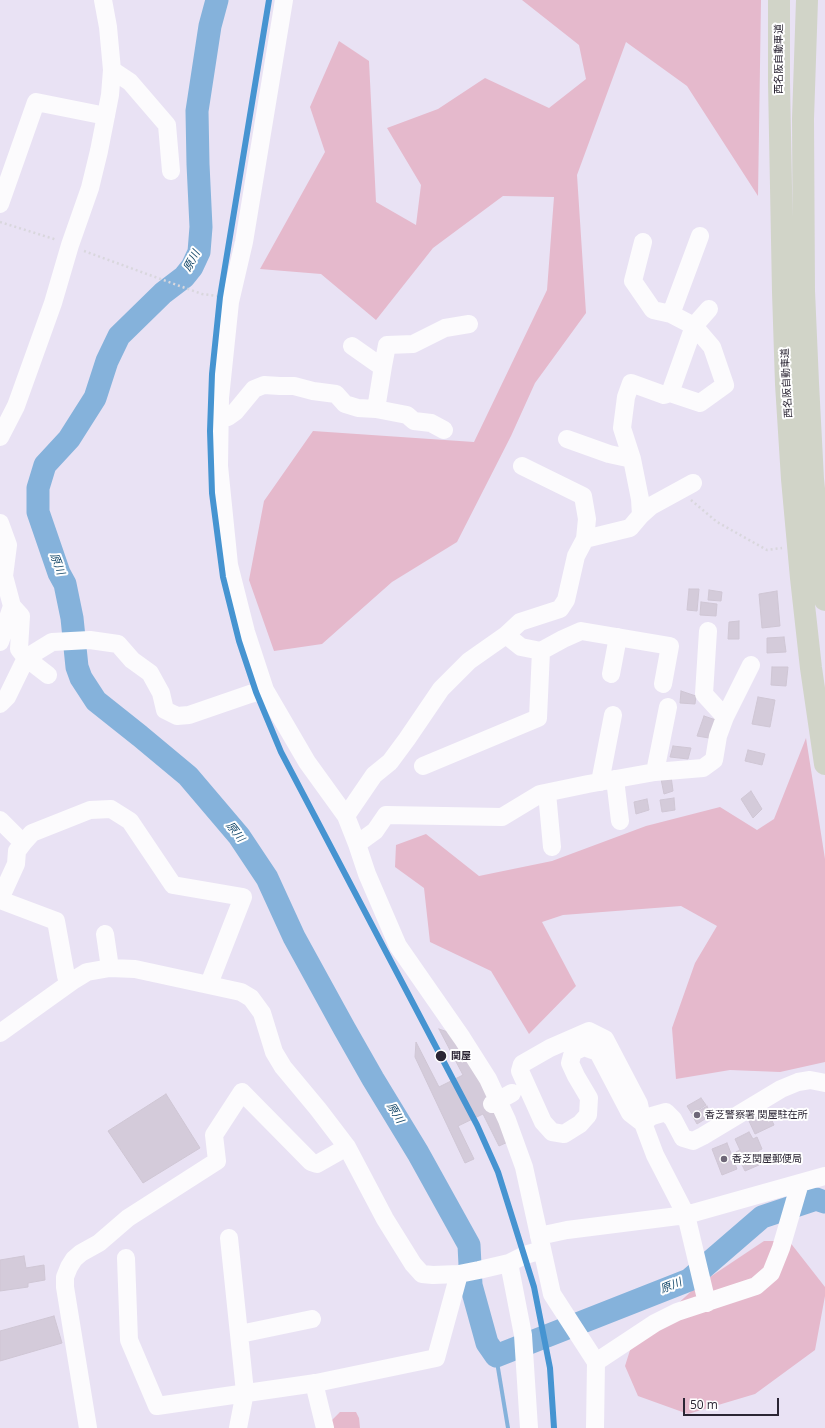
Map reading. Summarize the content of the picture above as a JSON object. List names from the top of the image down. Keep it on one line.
{"streets":{"highway":["西名阪自動車道"]},"water":["原川"],"places":["関屋","香芝警察署 関屋駐在所","香芝関屋郵便局"],"scale_bar":"50 m"}
